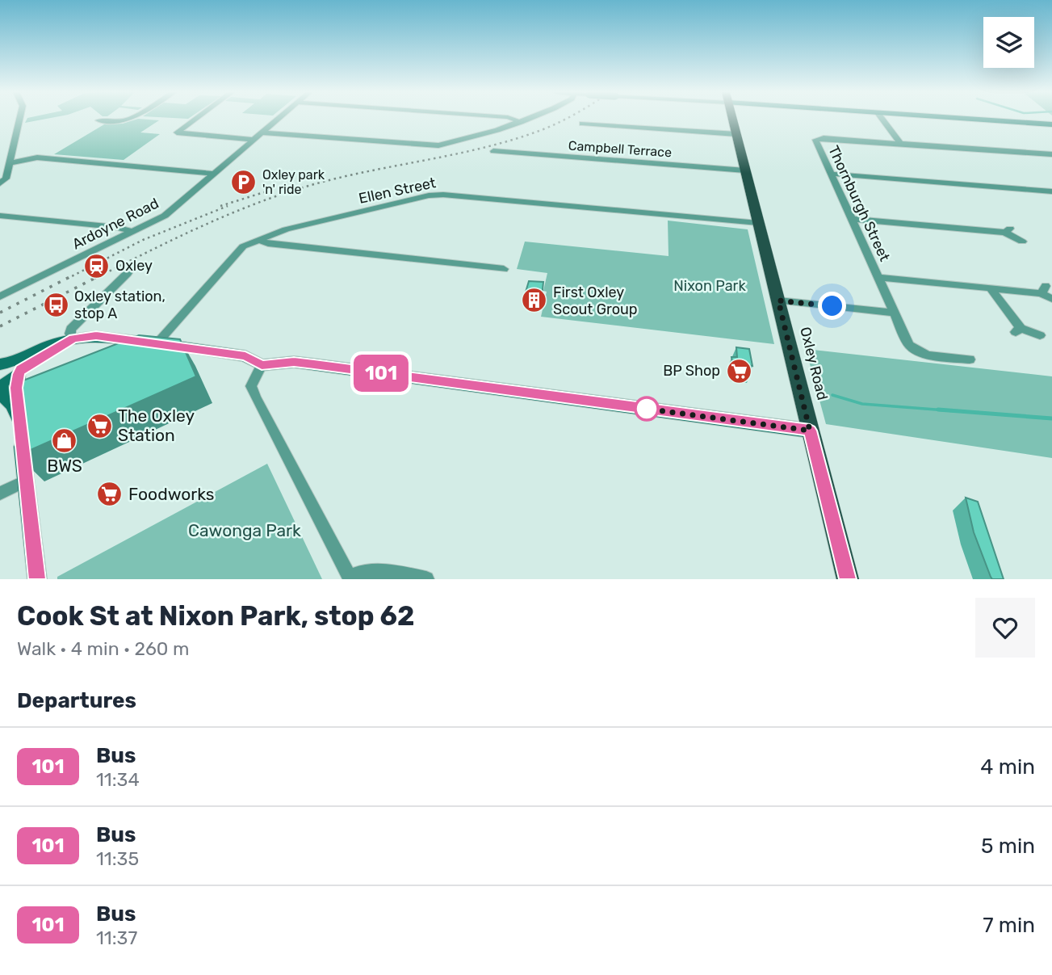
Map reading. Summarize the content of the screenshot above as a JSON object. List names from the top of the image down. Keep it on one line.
{"streets":{"main road":["Oxley Road"],"street":["Campbell Terrace","Ellen Street","Thornburgh Street","Ardoyne Road"]},"crossings":[["Campbell Terrace","Oxley Road"],["Ellen Street","Oxley Road"]],"parks":["Nixon Park","Cawonga Park"],"places":{"parking":["Oxley park 'n' ride"],"station":["Oxley"],"building":["First Oxley Scout Group"],"bus stop":["Oxley station, stop A"],"supermarket":["BP Shop","The Oxley Station","Foodworks"],"shop":["BWS"]},"lines":["bus line 101"],"page":{"on_map":"101","heading":[["Cook St at Nixon Park, stop 62","Walk · 4 min · 260 m"],"Departures"],"list":[{"mark":"101","name":"Bus","note":"11:34","value":"4 min"},{"mark":"101","name":"Bus","note":"11:35","value":"5 min"},{"mark":"101","name":"Bus","note":"11:37","value":"7 min"}]}}
